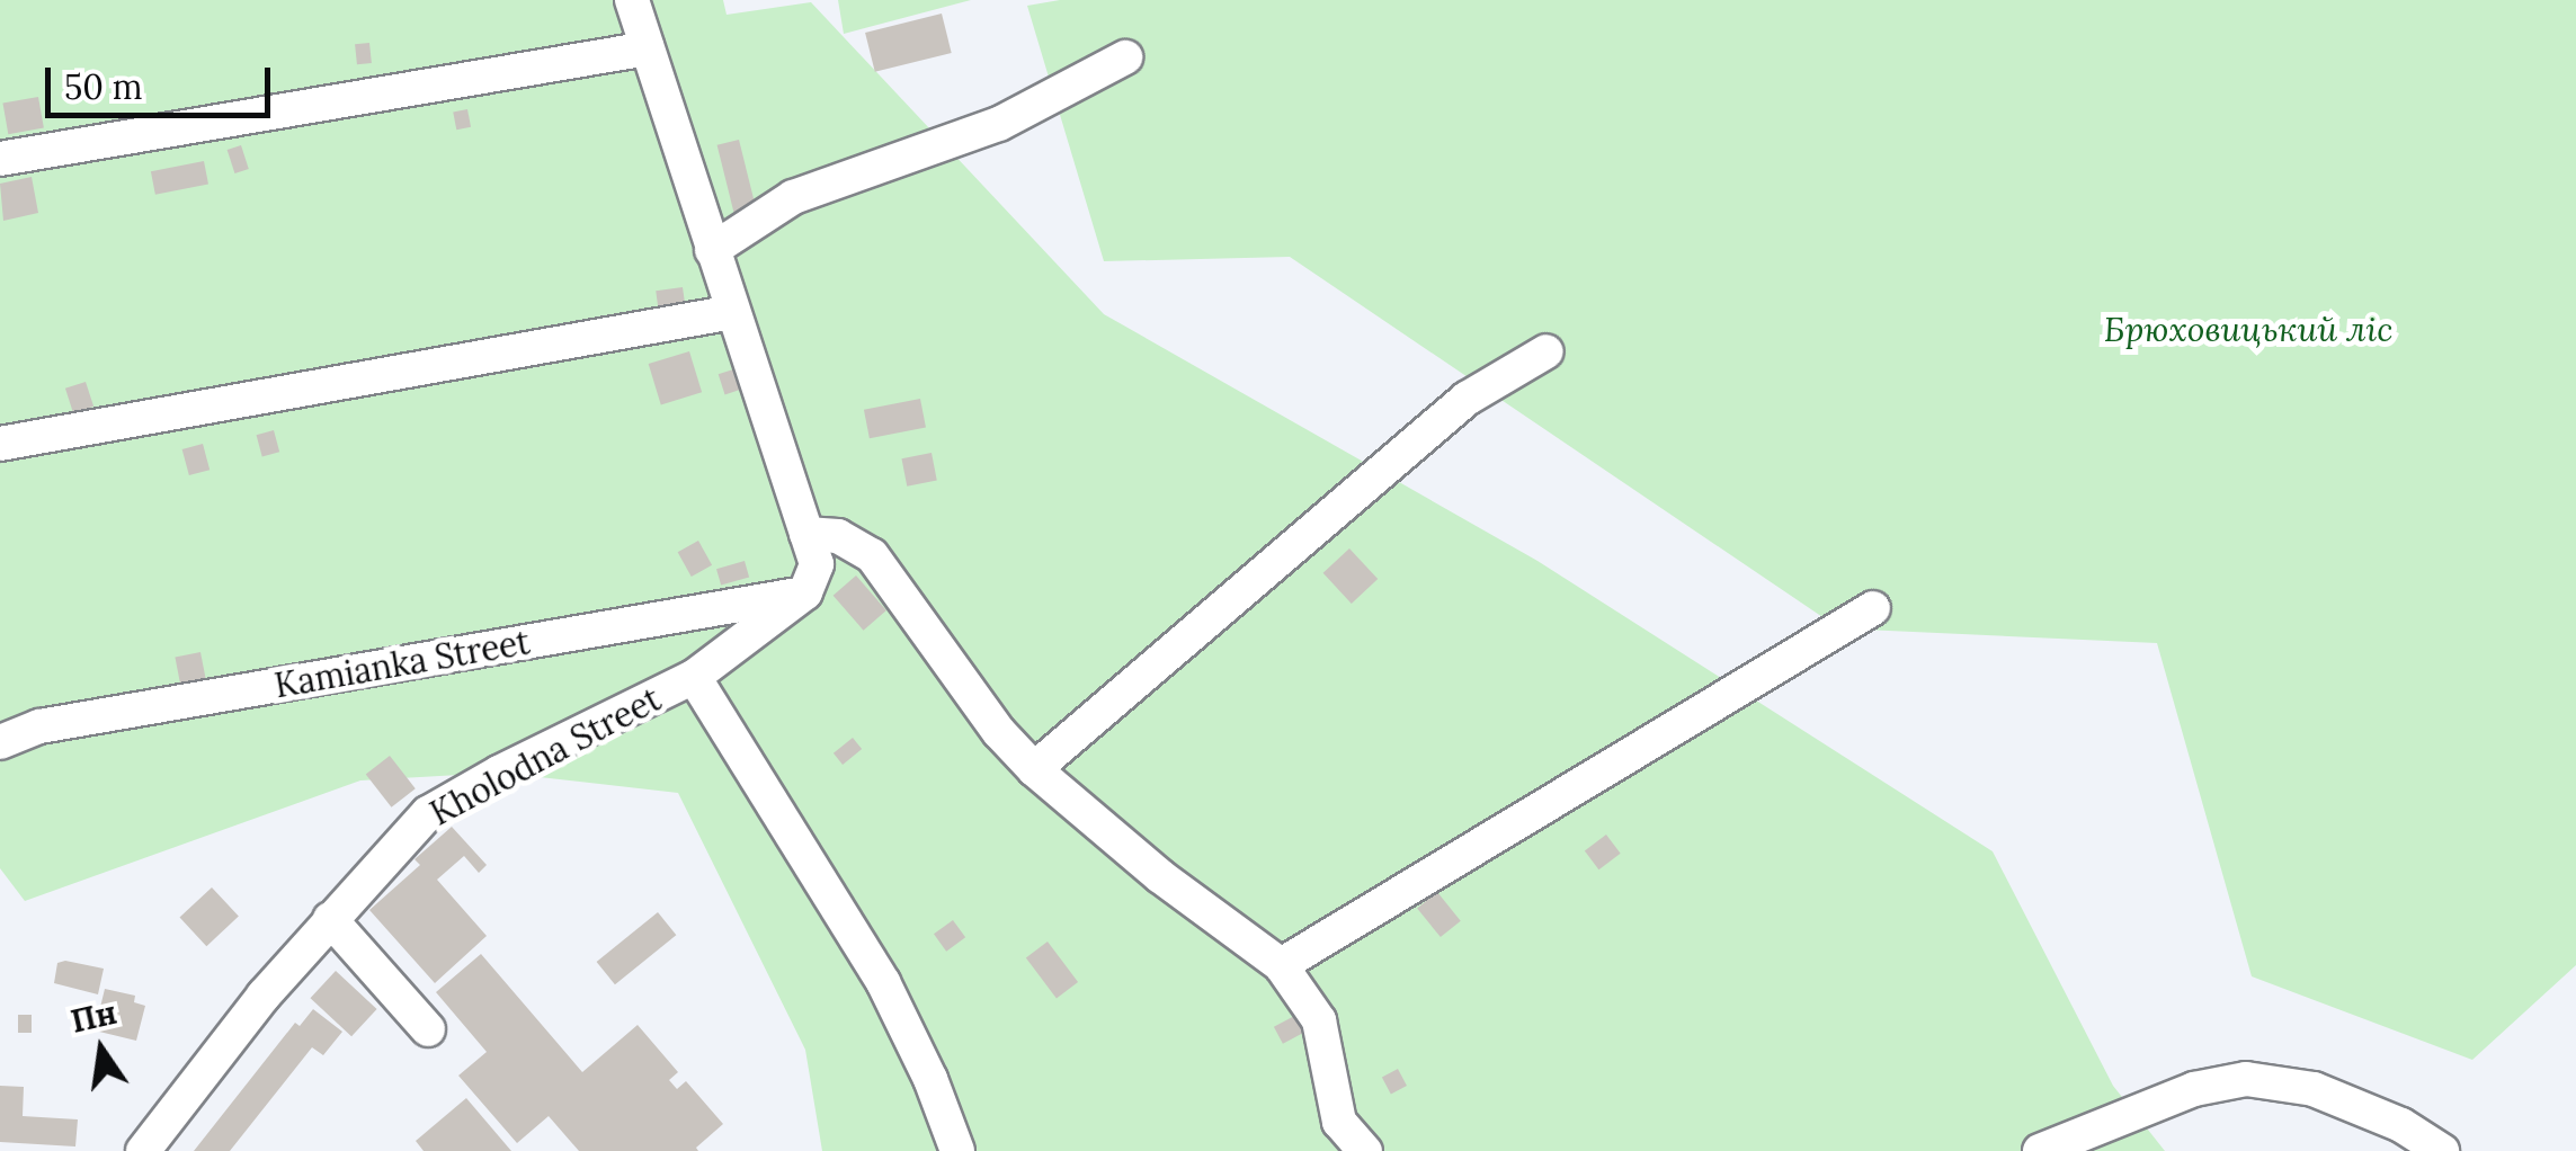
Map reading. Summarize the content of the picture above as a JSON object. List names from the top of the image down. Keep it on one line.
{"streets":{"street":["Kamianka Street","Kholodna Street"]},"crossings":[["Kamianka Street","Kholodna Street"]],"parks":["Брюховицький ліс"],"scale_bar":"50 m","north":"top"}
